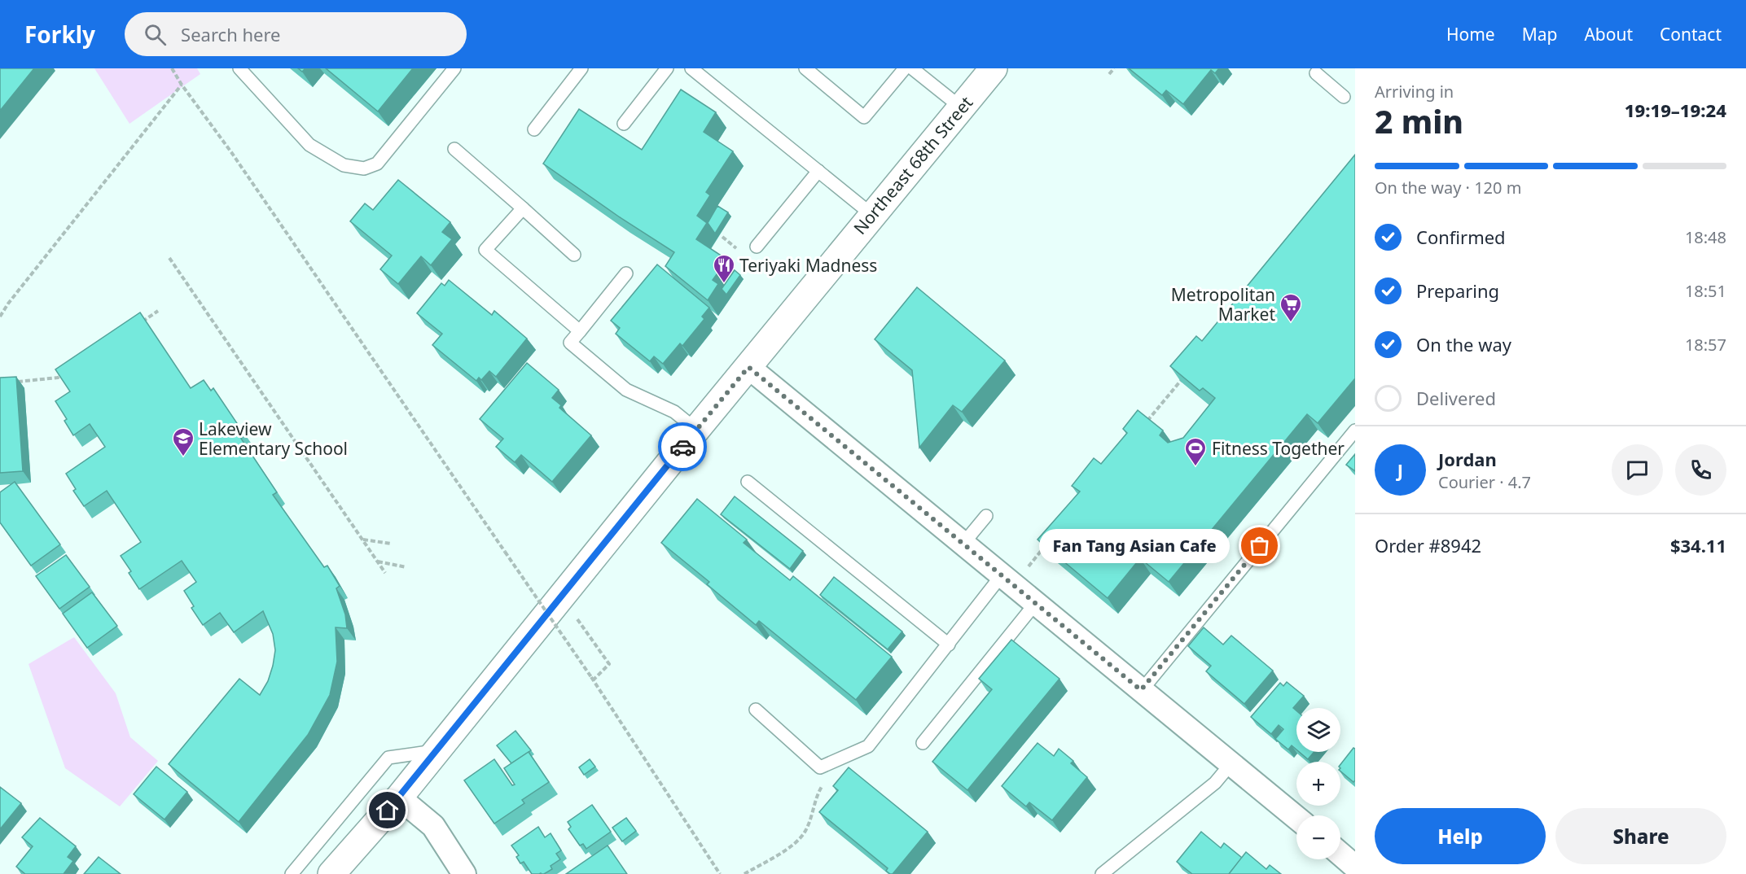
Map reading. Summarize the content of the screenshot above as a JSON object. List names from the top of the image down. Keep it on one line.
{"streets":{"main road":["Northeast 68th Street"]},"places":{"restaurant":["Teriyaki Madness"],"supermarket":["Metropolitan Market"],"school or university":["Lakeview Elementary School"],"sports":["Fitness Together"],"other":["Fan Tang Asian Cafe"]},"page":{"header":"Forkly","search":"Search here","nav":["Home","Map","About","Contact"],"heading":["2 min","Arriving in","19:19–19:24"],"panel":["Jordan","Courier · 4.7","Order #8942","$34.11"],"bar":"On the way · 120 m","list":[["Confirmed","18:48"],["Preparing","18:51"],["On the way","18:57"],"Delivered"],"round":"J","bubble":"Fan Tang Asian Cafe","map_buttons":["+","−"],"buttons":["Help","Share"]}}
